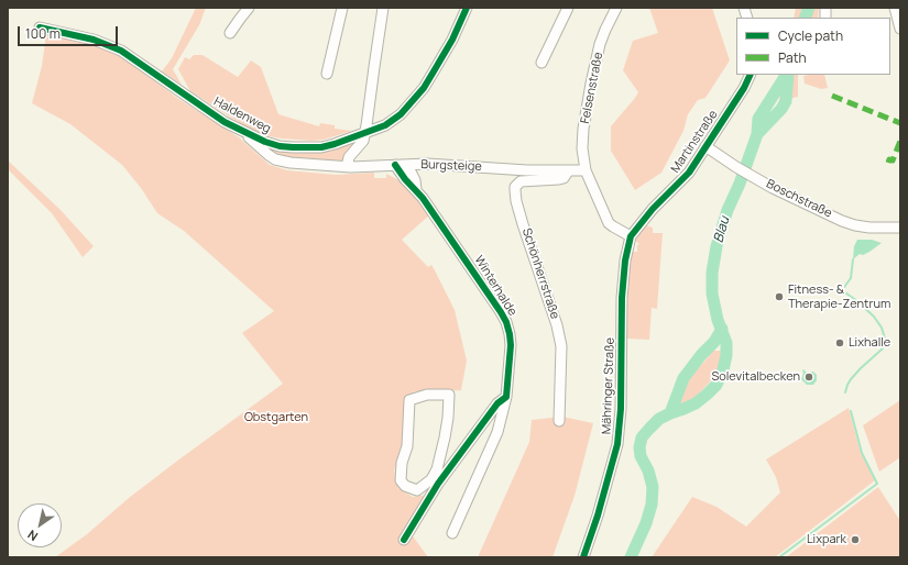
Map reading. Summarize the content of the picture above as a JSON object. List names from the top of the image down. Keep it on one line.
{"streets":{"street":["Felsenstraße","Haldenweg","Martinstraße","Burgsteige","Boschstraße","Schönherrstraße","Winterhalde","Mähringer Straße"]},"crossings":[["Felsenstraße","Burgsteige"],["Haldenweg","Burgsteige"],["Martinstraße","Boschstraße"],["Martinstraße","Mähringer Straße"],["Burgsteige","Schönherrstraße"],["Burgsteige","Winterhalde"]],"water":["Blau"],"parks":["Obstgarten"],"places":["Fitness- & Therapie-Zentrum","Lixhalle","Solevitalbecken","Lixpark"],"legend":["Cycle path","Path"],"scale_bar":"100 m","north":"bottom left"}
